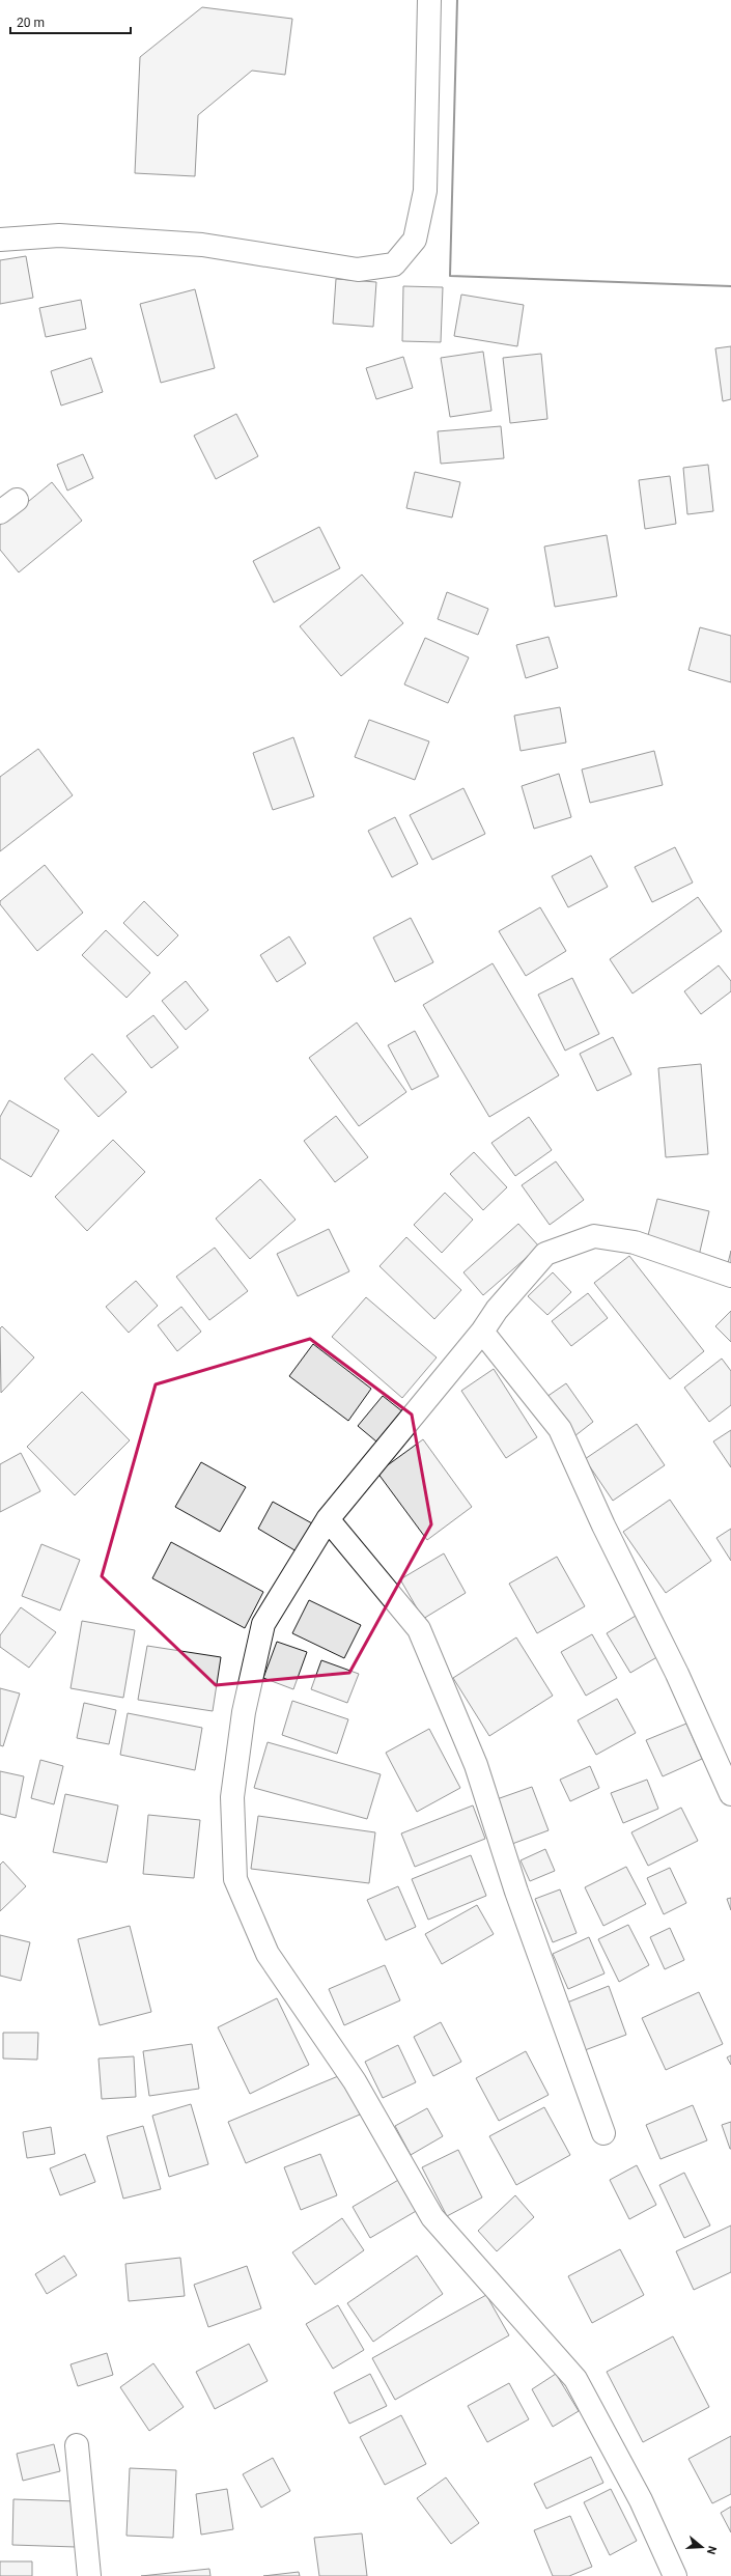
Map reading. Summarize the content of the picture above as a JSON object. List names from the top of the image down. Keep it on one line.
{"scale_bar":"20 m","north":"right"}
